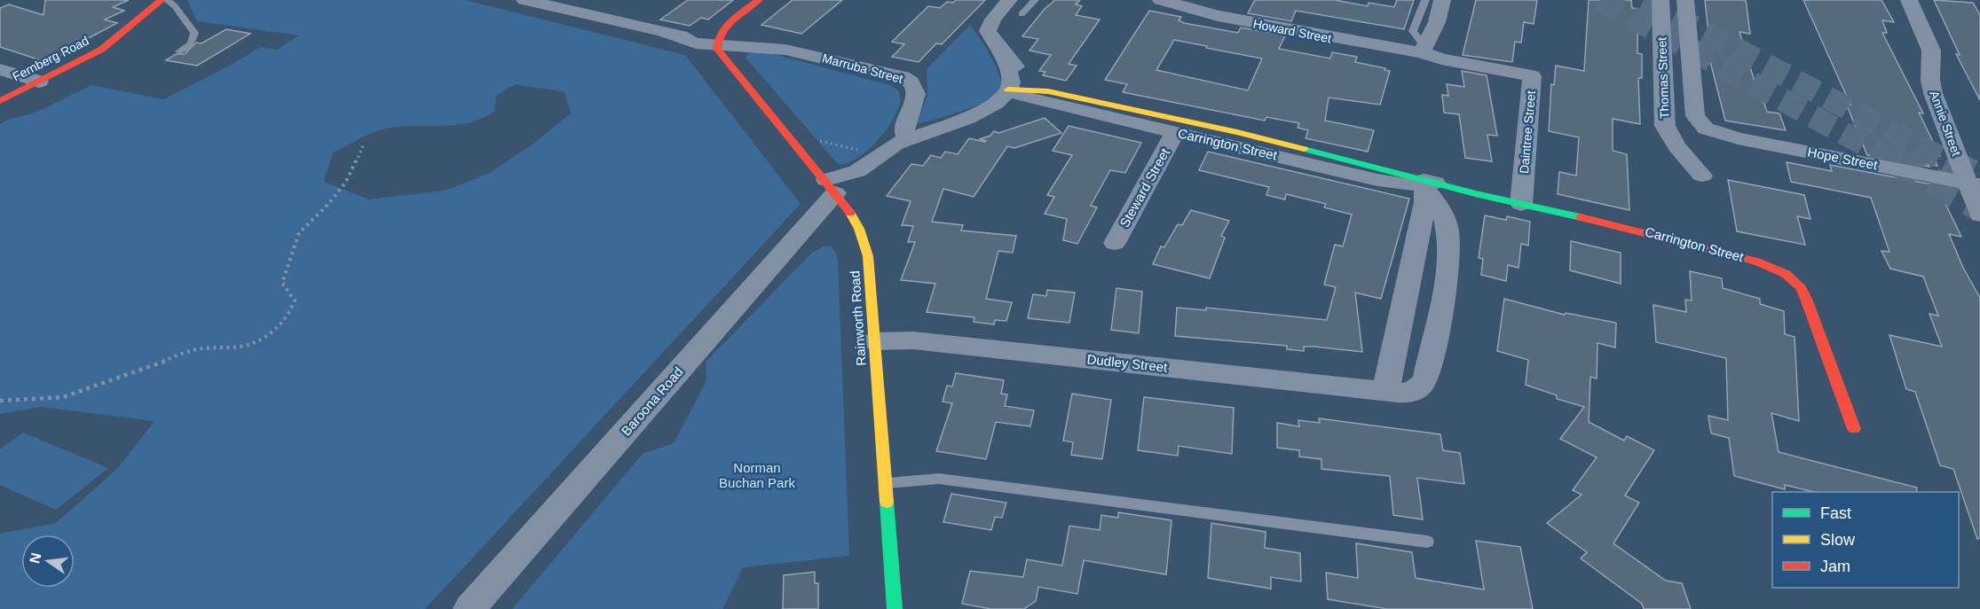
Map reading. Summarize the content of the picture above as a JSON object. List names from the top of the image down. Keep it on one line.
{"streets":{"street":["Howard Street","Fernberg Road","Marruba Street","Thomas Street","Annie Street","Daintree Street","Carrington Street","Hope Street","Steward Street","Rainworth Road","Dudley Street","Baroona Road"]},"crossings":[["Howard Street","Daintree Street"],["Marruba Street","Rainworth Road"],["Marruba Street","Baroona Road"],["Thomas Street","Hope Street"],["Annie Street","Hope Street"],["Daintree Street","Carrington Street"],["Carrington Street","Steward Street"],["Carrington Street","Dudley Street"],["Carrington Street","Baroona Road"],["Rainworth Road","Dudley Street"],["Rainworth Road","Baroona Road"]],"parks":["Norman Buchan Park"],"legend":["Fast","Slow","Jam"],"north":"left"}
